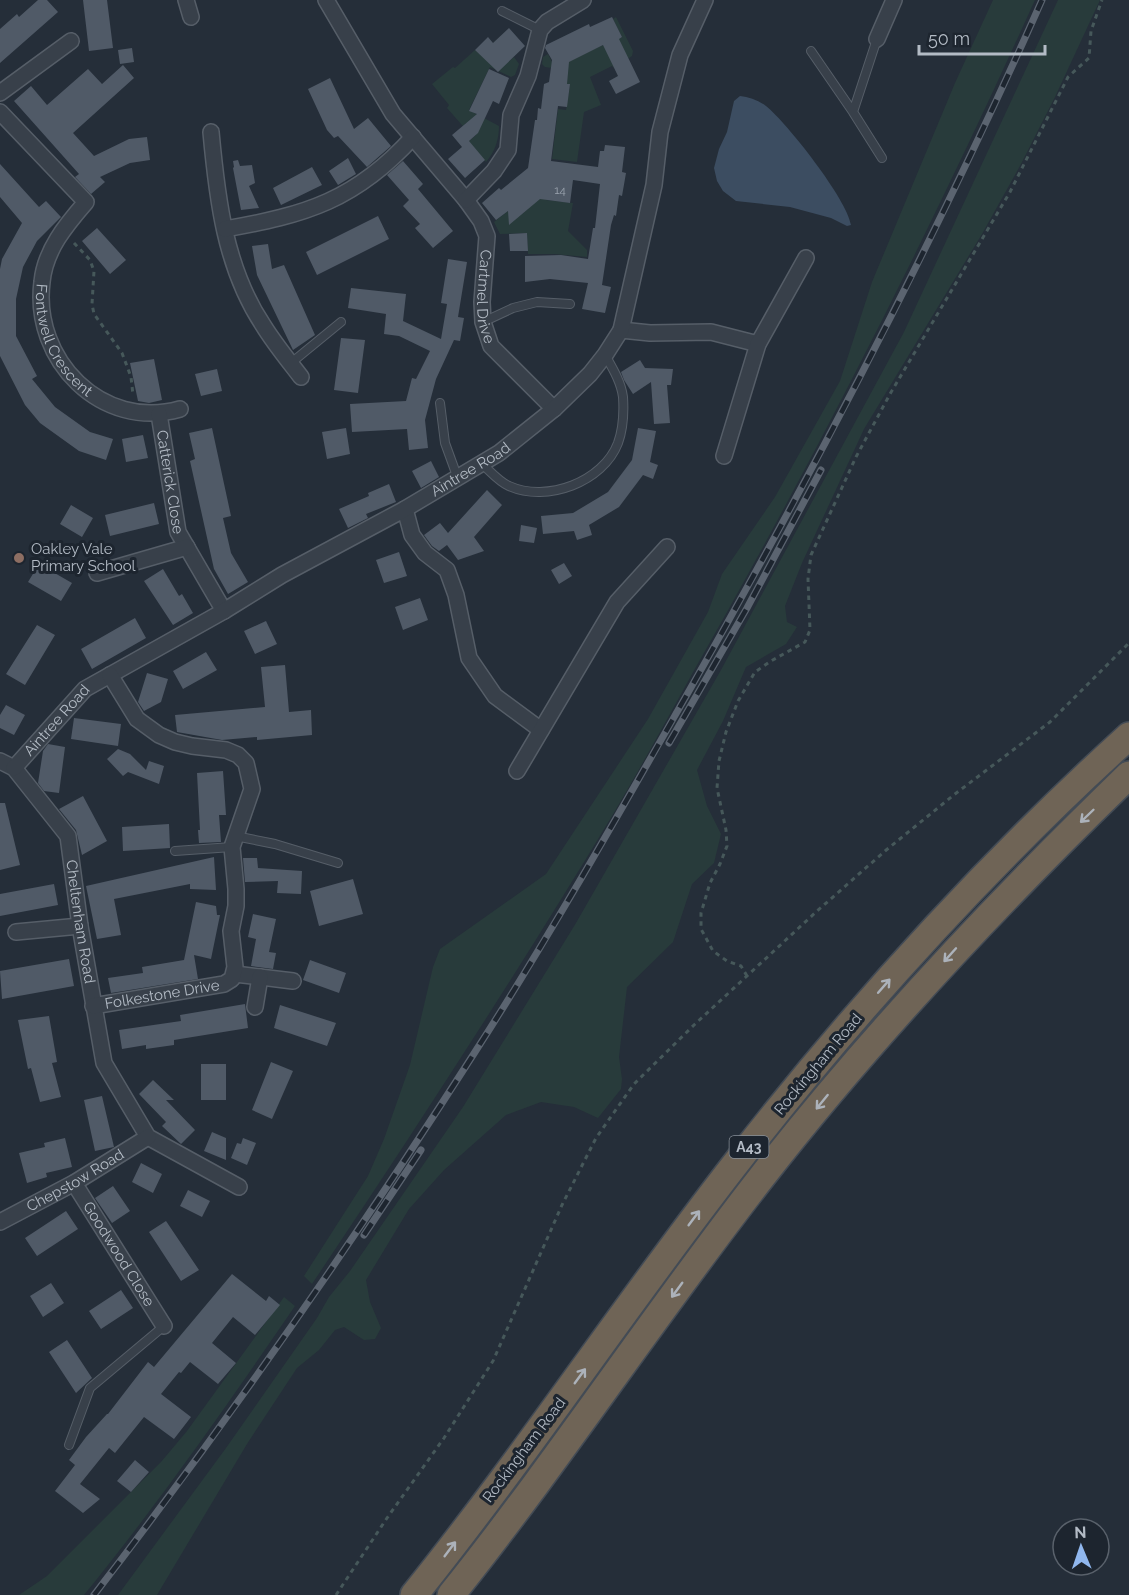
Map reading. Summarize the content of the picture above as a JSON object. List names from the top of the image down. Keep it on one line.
{"streets":{"highway":["Rockingham Road","A43"],"street":["Cartmel Drive","Fontwell Crescent","Aintree Road","Catterick Close","Cheltenham Road","Folkestone Drive","Chepstow Road","Goodwood Close"]},"crossings":[["Cartmel Drive","Aintree Road"],["Fontwell Crescent","Catterick Close"],["Aintree Road","Catterick Close"],["Aintree Road","Cheltenham Road"],["Aintree Road","Folkestone Drive"],["Cheltenham Road","Folkestone Drive"],["Cheltenham Road","Chepstow Road"],["Chepstow Road","Goodwood Close"]],"places":["Oakley Vale Primary School"],"house_numbers":["14"],"scale_bar":"50 m","north":"top"}
